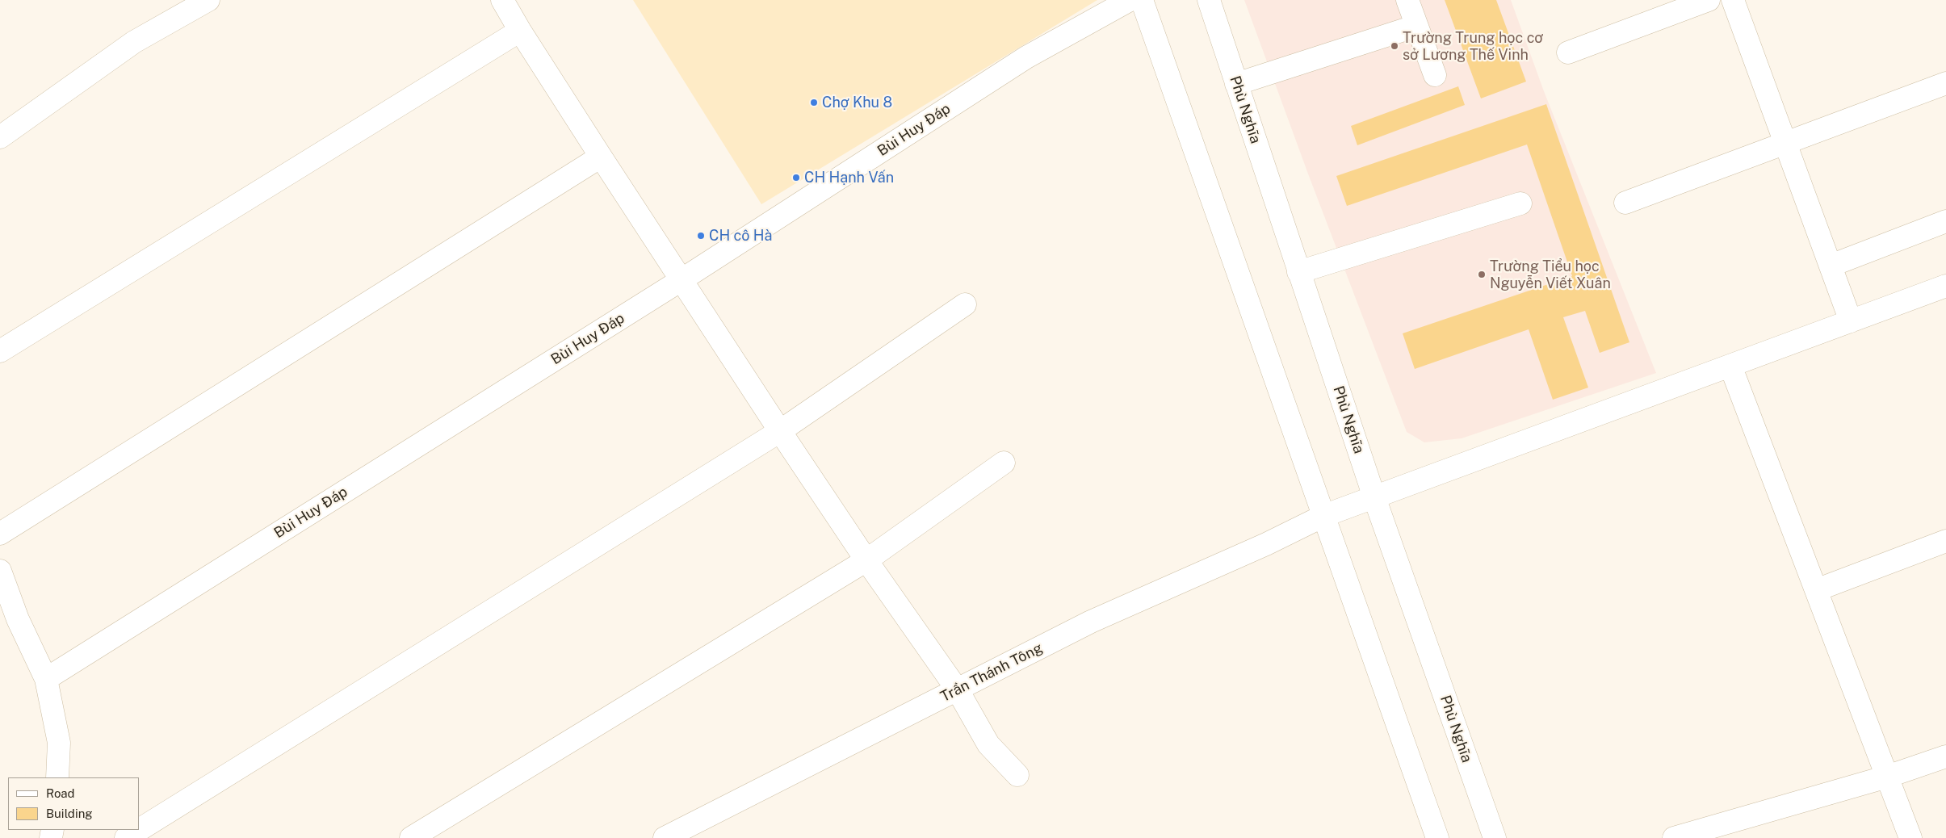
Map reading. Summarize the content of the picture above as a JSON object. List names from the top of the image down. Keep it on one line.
{"streets":{"street":["Phù Nghĩa","Bùi Huy Đáp","Trần Thánh Tông"]},"crossings":[["Phù Nghĩa","Trần Thánh Tông"]],"places":["Trường Trung học cơ sở Lương Thế Vinh","Chợ Khu 8","CH Hạnh Vấn","CH cô Hà","Trường Tiểu học Nguyễn Viết Xuân"],"legend":["Road","Building"]}
